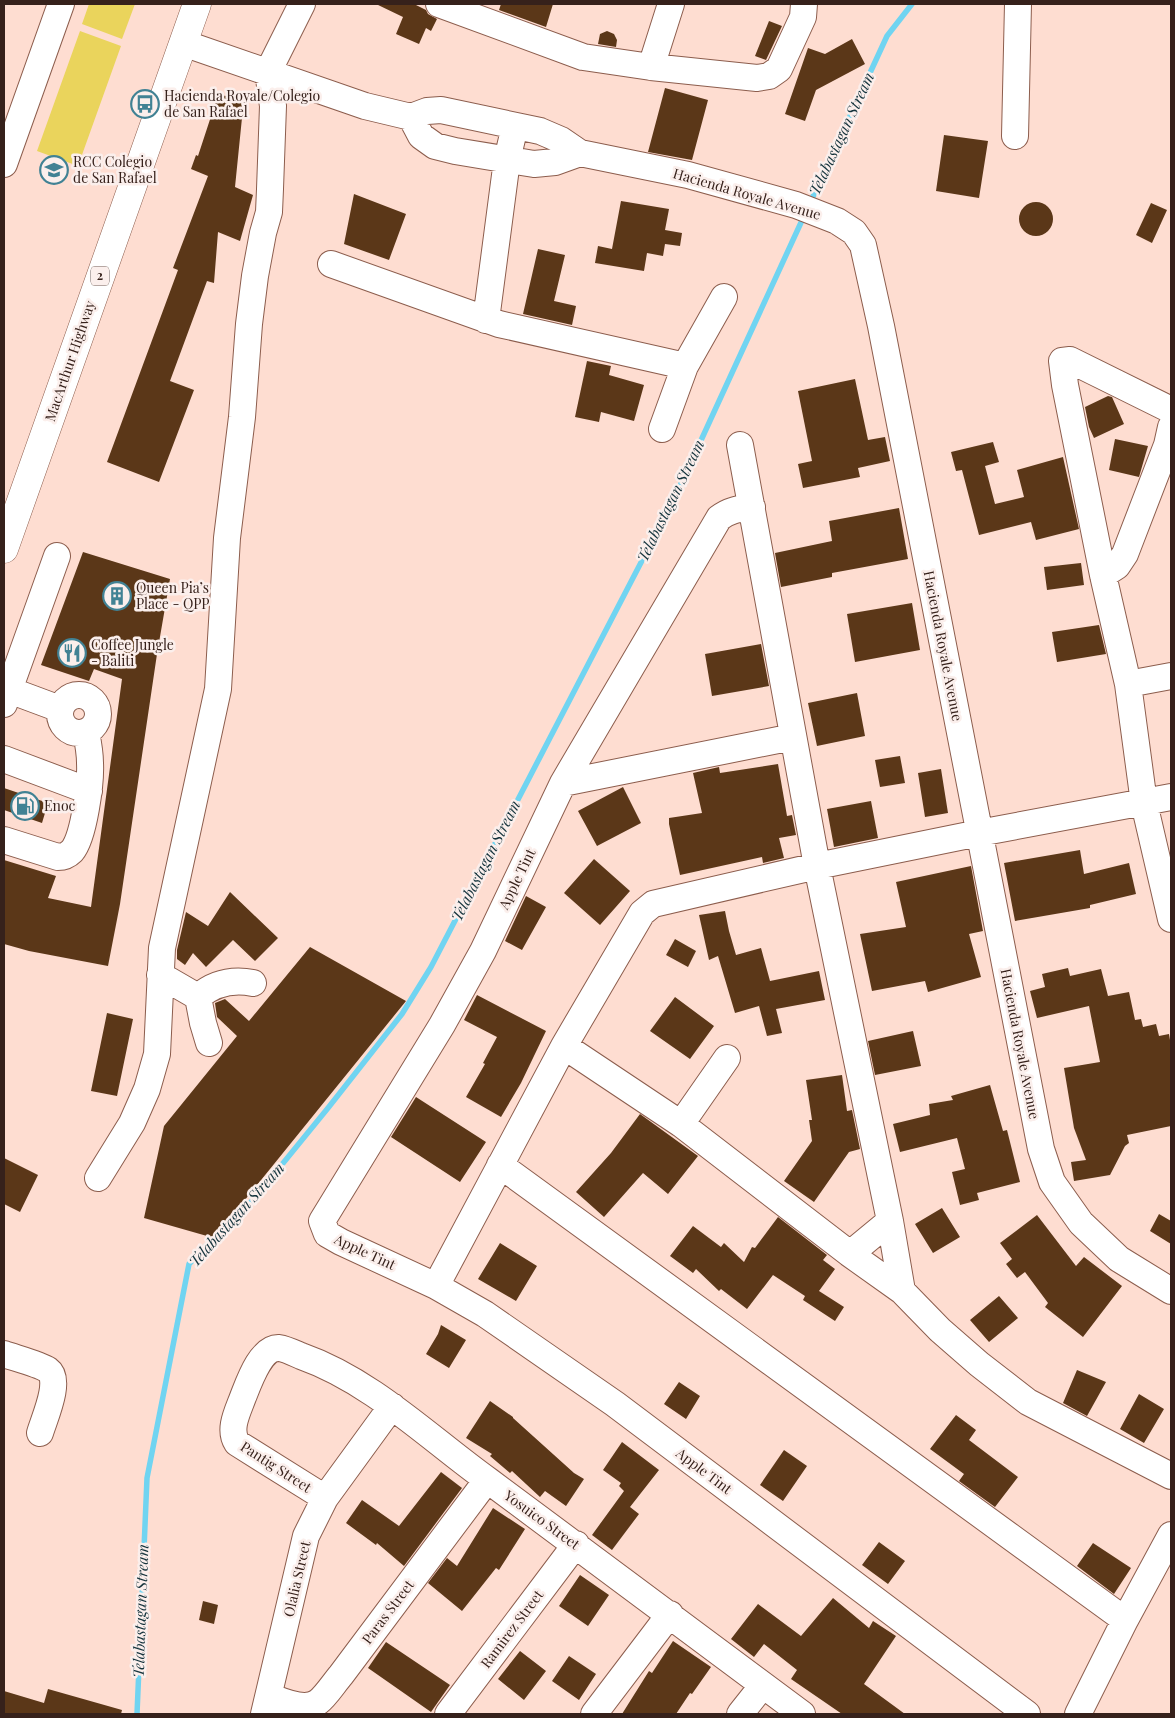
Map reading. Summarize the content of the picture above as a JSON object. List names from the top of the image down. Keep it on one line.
{"streets":{"highway":["2","MacArthur Highway"],"street":["Hacienda Royale Avenue","Apple Tint","Pantig Street","Yosuico Street","Olalia Street","Paras Street","Ramirez Street"]},"crossings":[["Hacienda Royale Avenue","MacArthur Highway"],["Pantig Street","Yosuico Street"],["Pantig Street","Olalia Street"],["Yosuico Street","Olalia Street"],["Yosuico Street","Paras Street"],["Yosuico Street","Ramirez Street"],["Olalia Street","Paras Street"]],"water":["Telabastagan Stream"],"places":{"bus stop":["Hacienda Royale/Colegio de San Rafael"],"school or university":["RCC Colegio de San Rafael"],"building":["Queen Pia’s Place - QPP"],"restaurant":["Coffee Jungle - Baliti"],"fuel station":["Enoc"]}}
